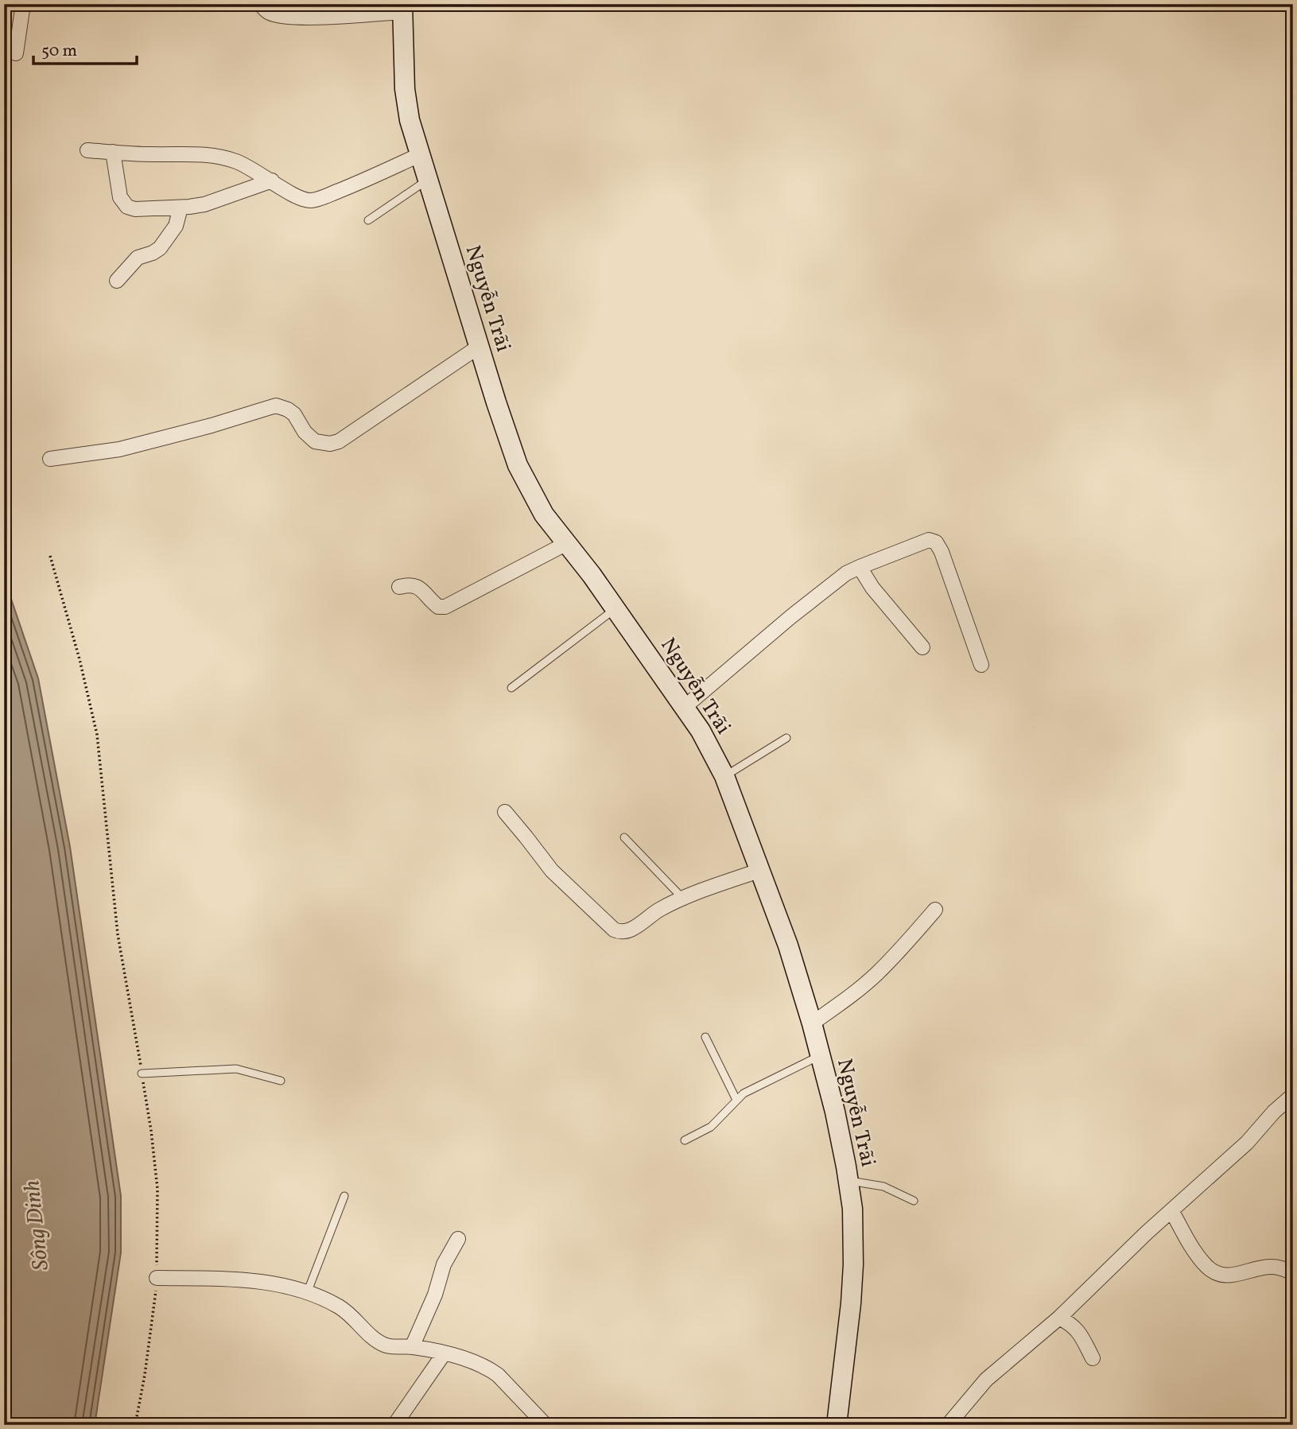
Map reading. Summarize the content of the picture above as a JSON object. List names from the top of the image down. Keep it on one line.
{"streets":{"main road":["Nguyễn Trãi"]},"water":["Sông Dinh"],"scale_bar":"50 m"}
